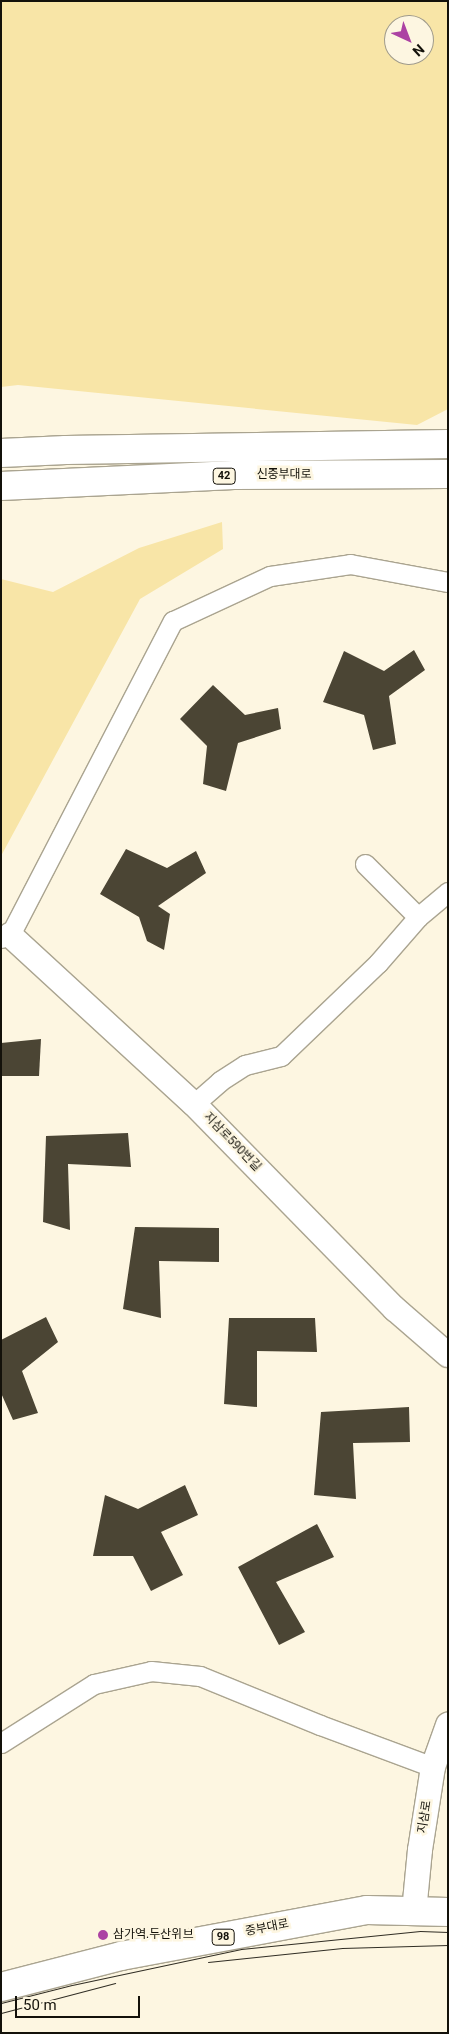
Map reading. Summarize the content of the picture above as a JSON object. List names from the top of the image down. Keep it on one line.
{"streets":{"main road":["신중부대로","42","중부대로","98"],"street":["지삼로590번길","지삼로"]},"crossings":[["지삼로","중부대로"]],"places":["삼가역.두산위브"],"scale_bar":"50 m","north":"bottom right"}
